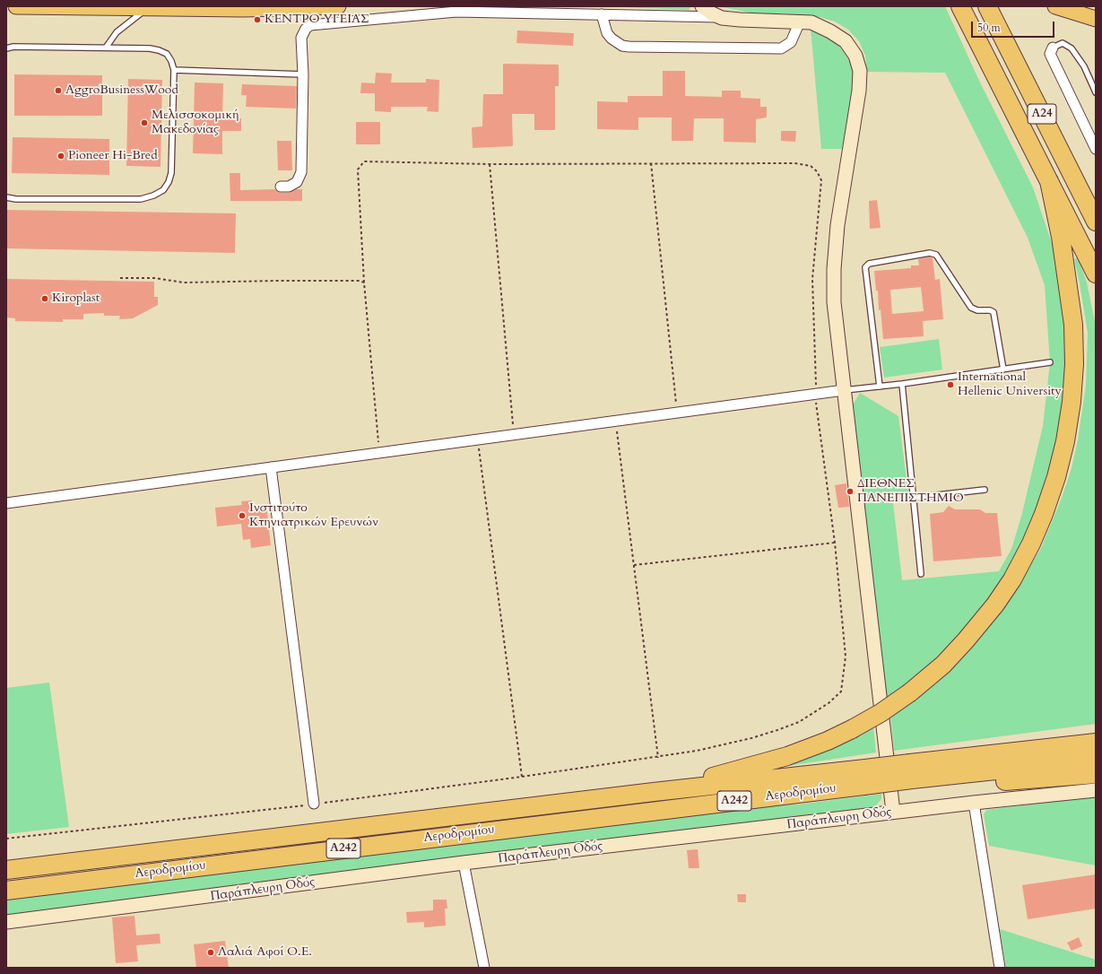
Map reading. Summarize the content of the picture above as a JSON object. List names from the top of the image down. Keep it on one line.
{"streets":{"highway":["Α24","Αεροδρομίου","Α242"],"street":["Παράπλευρη Οδός"]},"places":["ΚΕΝΤΡΟ ΥΓΕΙΑΣ","AggroBusinessWood","Μελισσοκομική Μακεδονίας","Pioneer Hi-Bred","Kiroplast","International Hellenic University","ΔΙΕΘΝΕΣ ΠΑΝΕΠΙΣΤΗΜΙΟ","Ινστιτούτο Κτηνιατρικών Ερευνών","Λαλιά Αφοί Ο.Ε."],"scale_bar":"50 m"}
